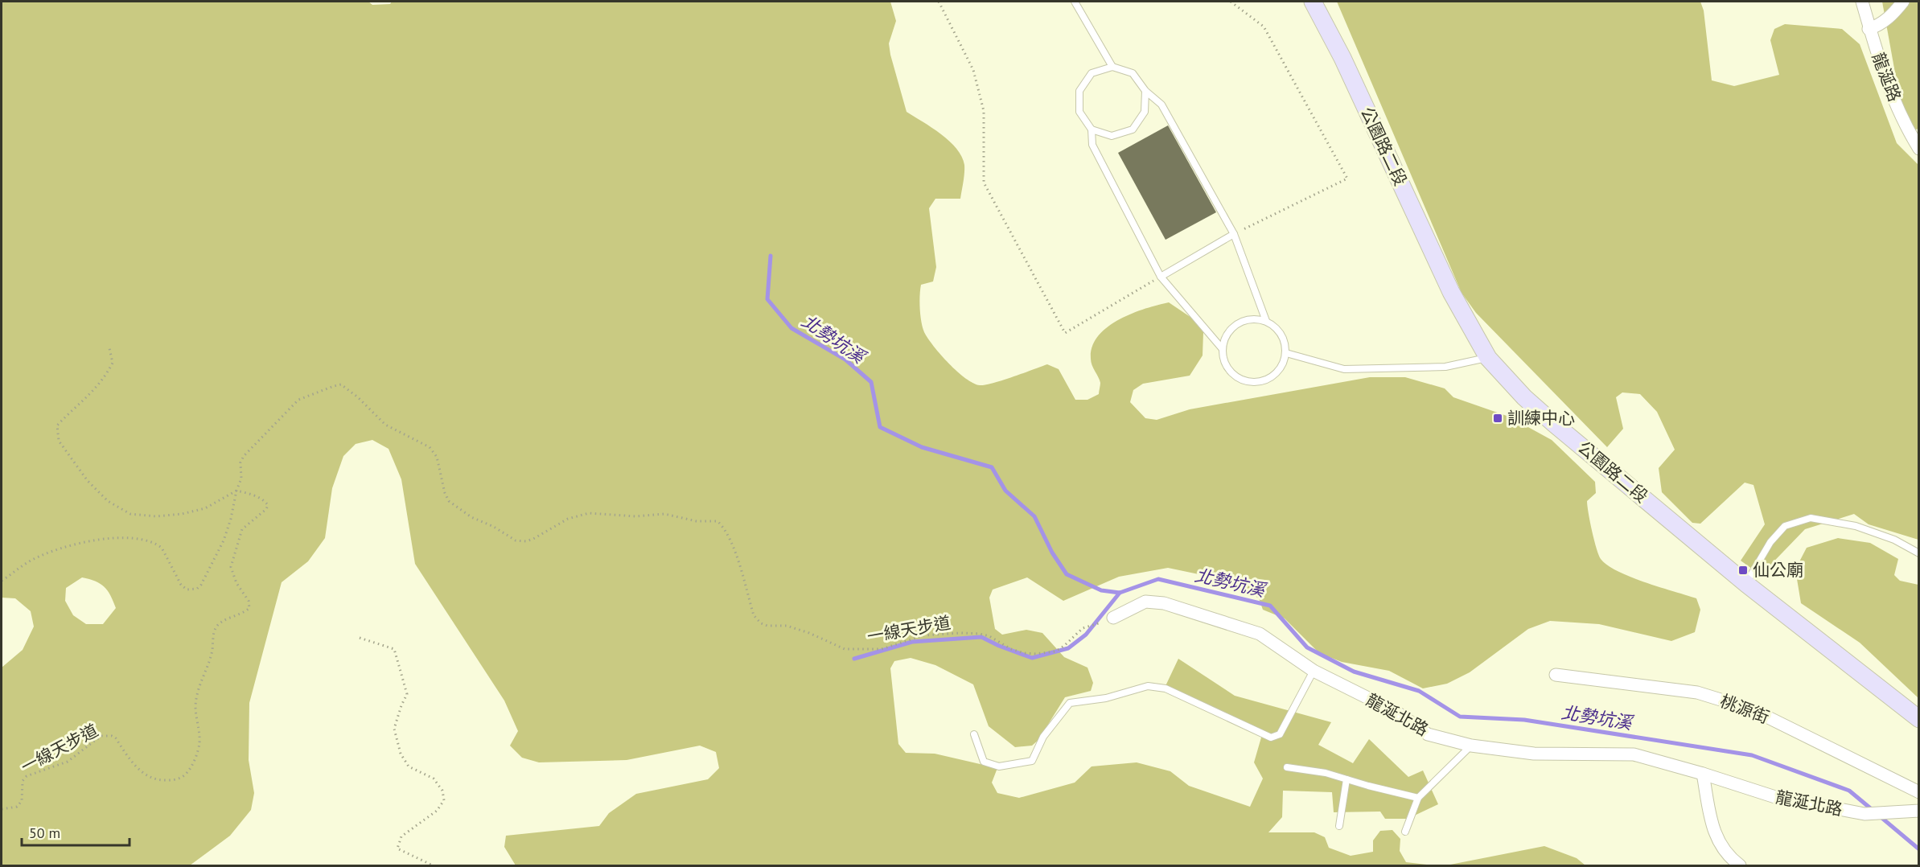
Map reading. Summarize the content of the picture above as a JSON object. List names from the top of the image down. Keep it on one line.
{"streets":{"main road":["公園路二段"],"street":["龍涎路","桃源街","龍涎北路"],"path":["一線天步道"]},"crossings":[["一線天步道","龍涎北路"]],"water":["北勢坑溪"],"places":{"transit":["訓練中心","仙公廟"]},"scale_bar":"50 m"}
